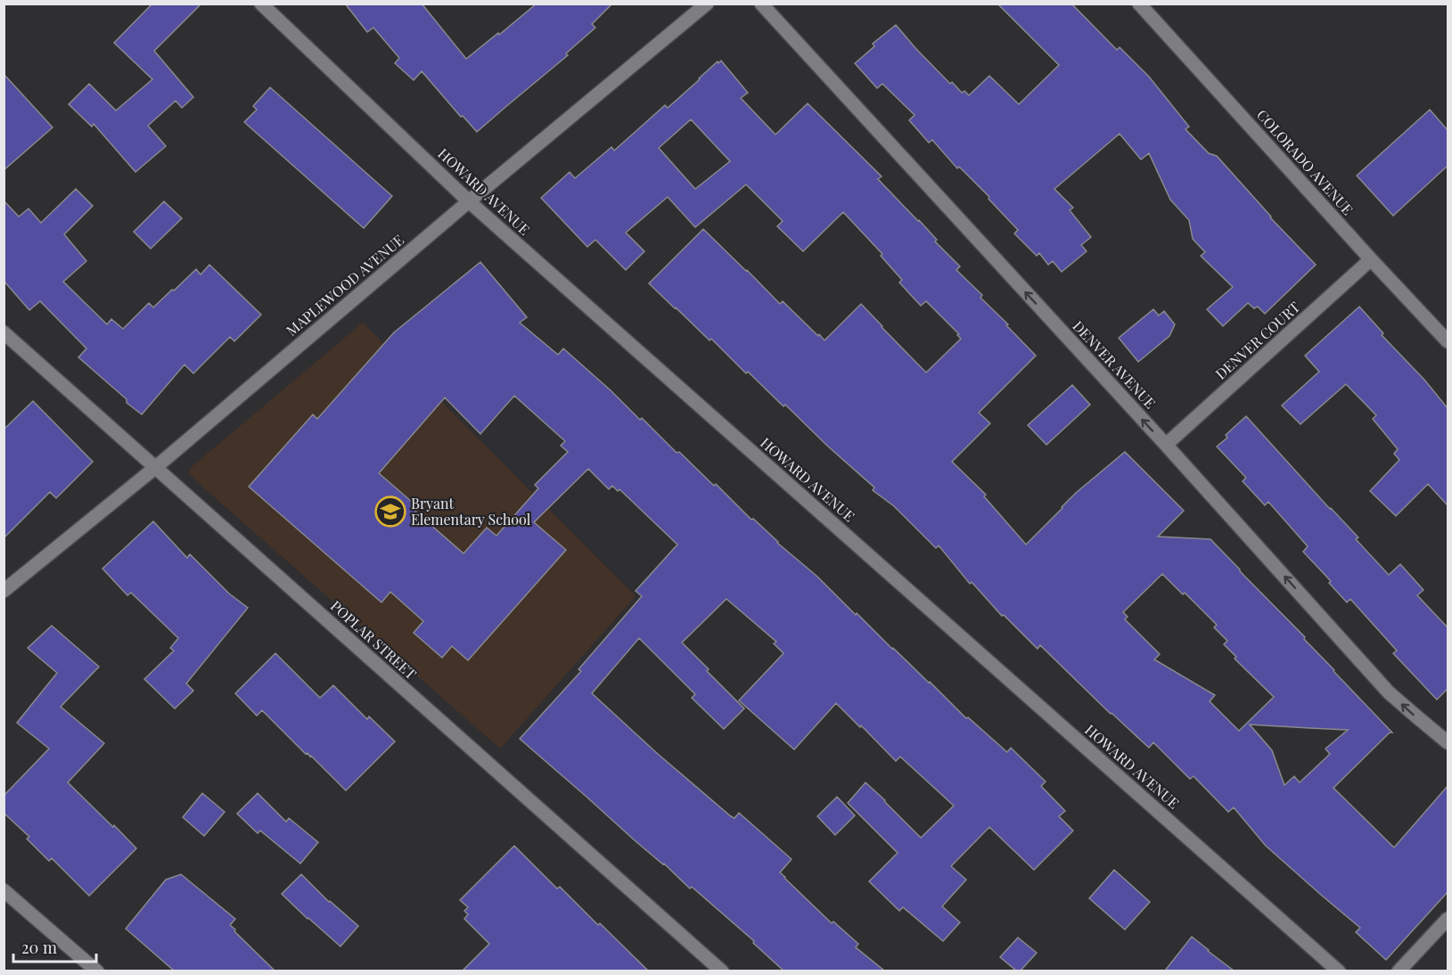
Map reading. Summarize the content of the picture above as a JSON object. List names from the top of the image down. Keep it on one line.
{"streets":{"street":["COLORADO AVENUE","HOWARD AVENUE","MAPLEWOOD AVENUE","DENVER COURT","DENVER AVENUE","POPLAR STREET"]},"crossings":[["COLORADO AVENUE","DENVER COURT"],["HOWARD AVENUE","MAPLEWOOD AVENUE"],["MAPLEWOOD AVENUE","POPLAR STREET"],["DENVER COURT","DENVER AVENUE"]],"one_way":["DENVER AVENUE"],"places":{"school or university":["Bryant Elementary School"]},"scale_bar":"20 m"}
